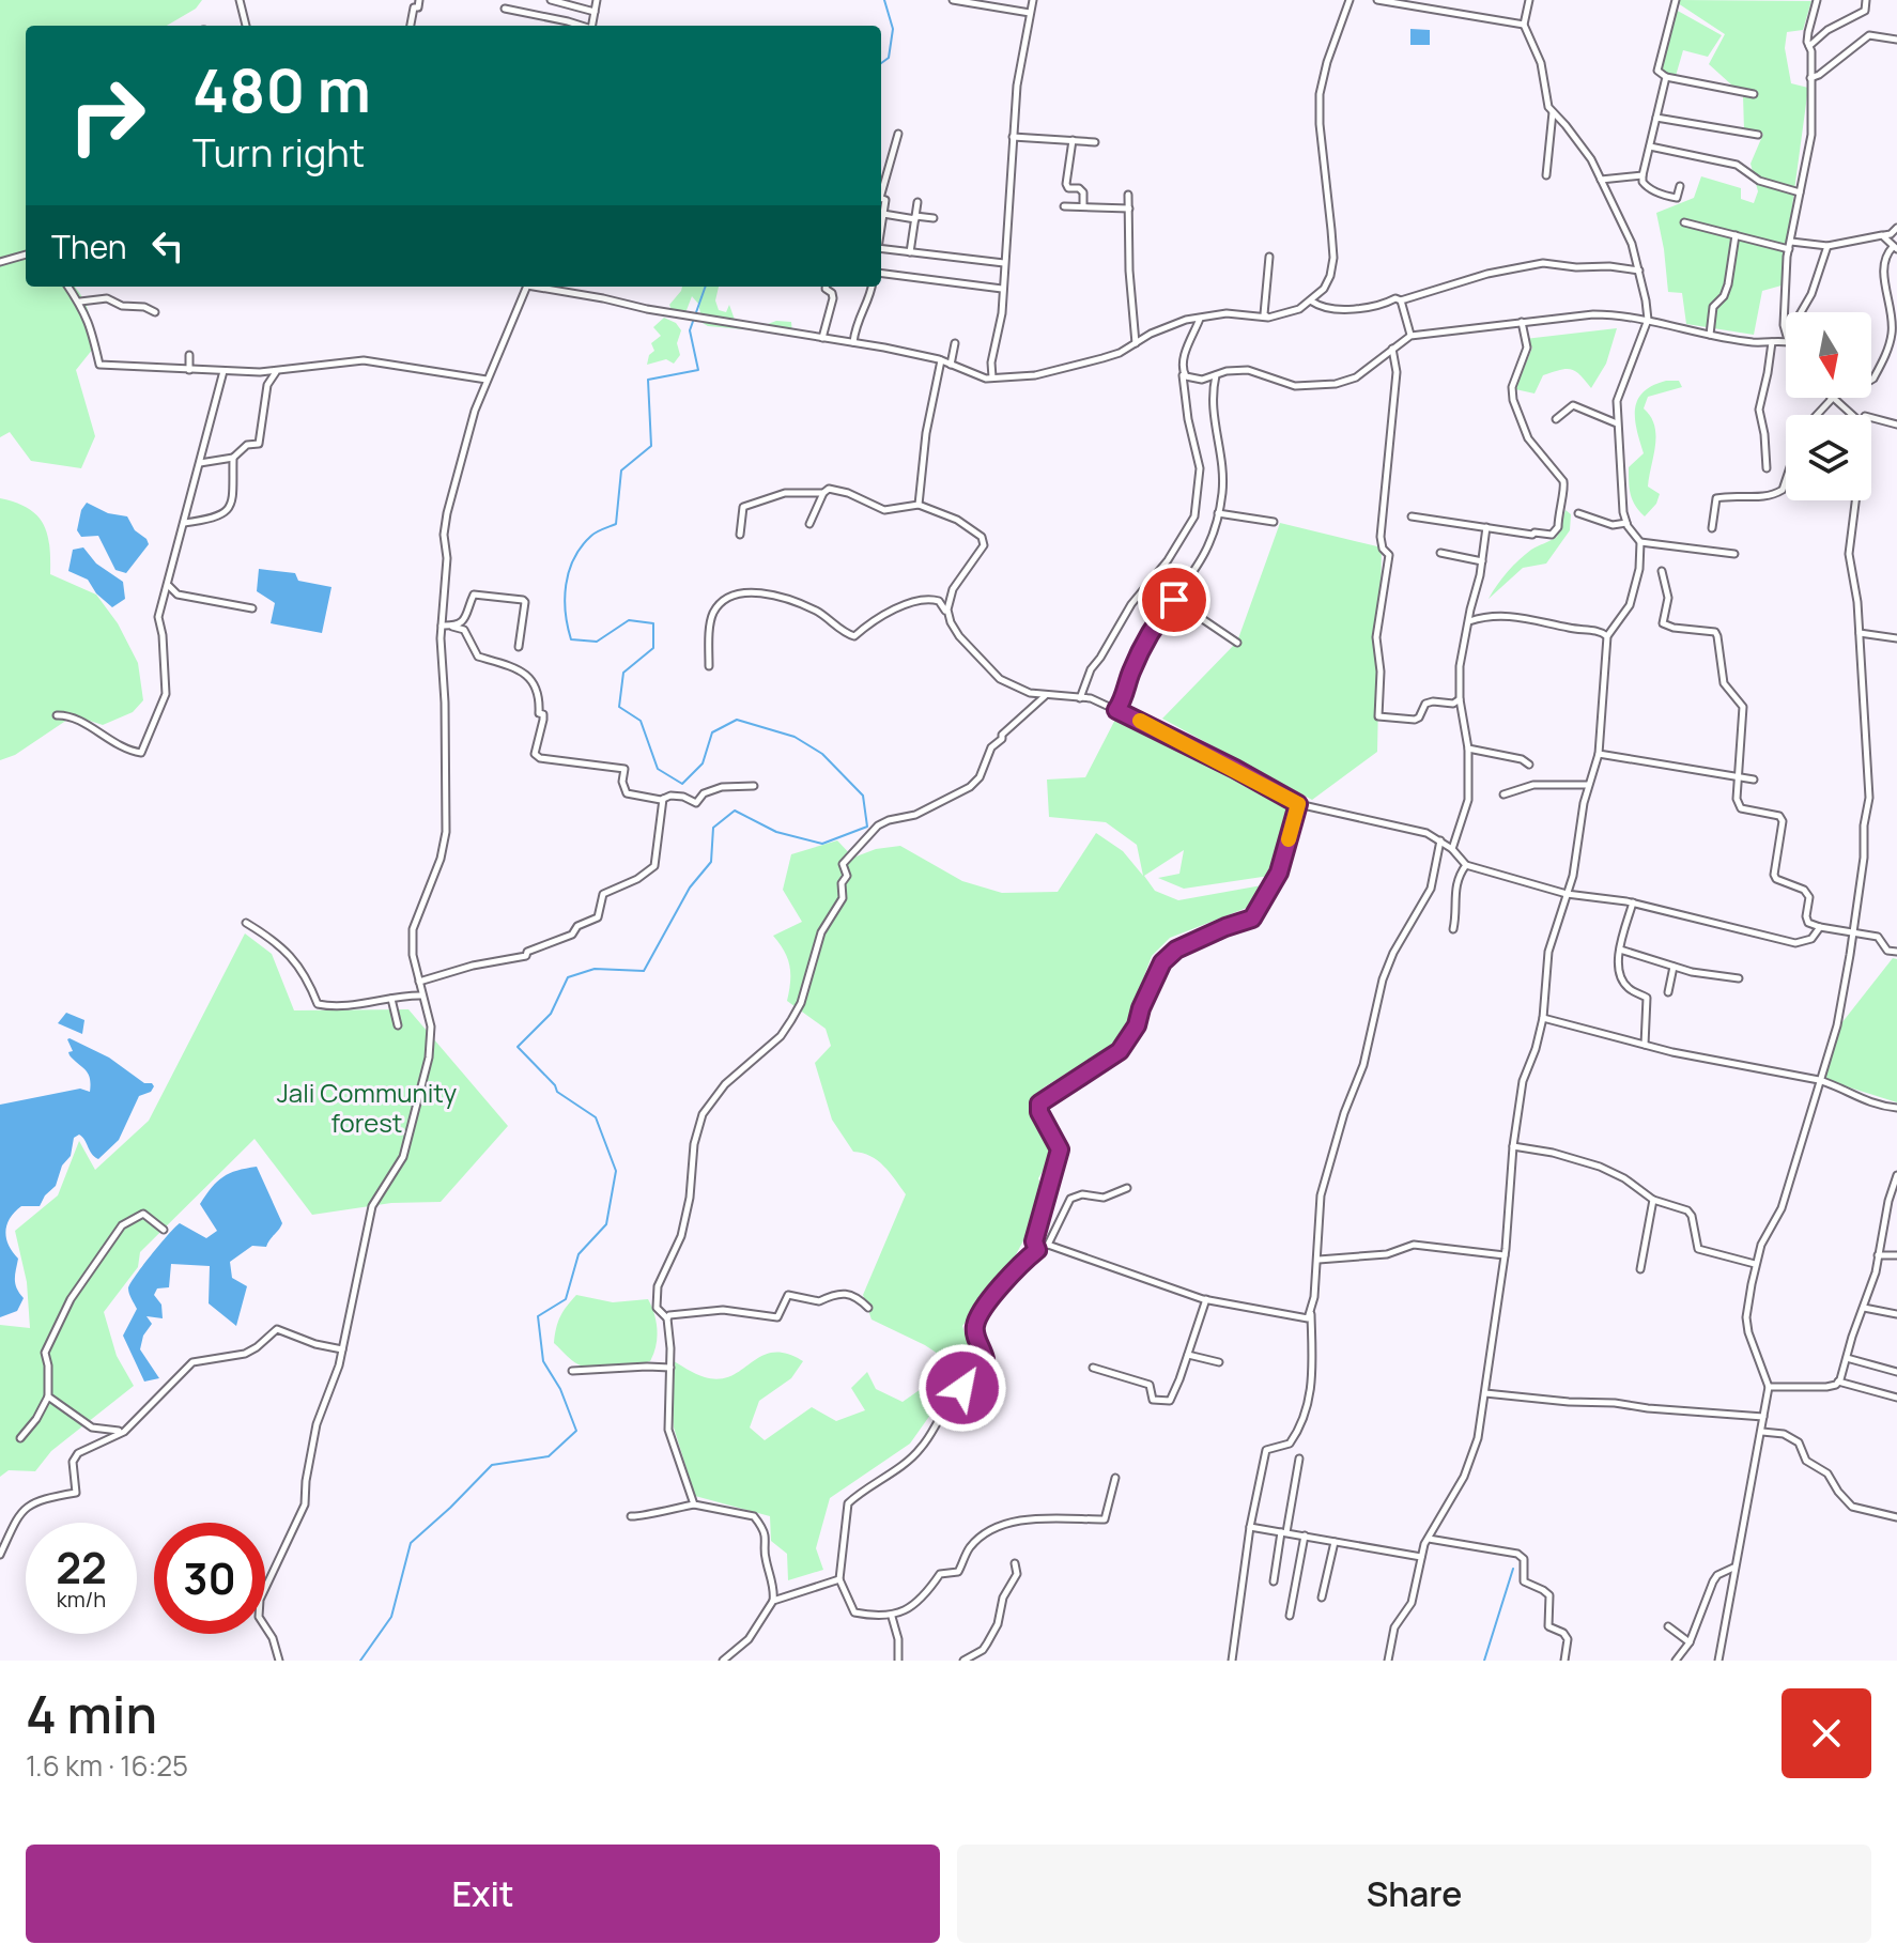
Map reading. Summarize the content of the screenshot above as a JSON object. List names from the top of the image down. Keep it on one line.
{"parks":["Jali Community forest"],"north":"bottom","page":{"turn":["480 m","Turn right"],"then":"Then","speed":"22 km/h","limit":"30","heading":["4 min","1.6 km · 16:25"],"buttons":["Exit","Share"]}}
